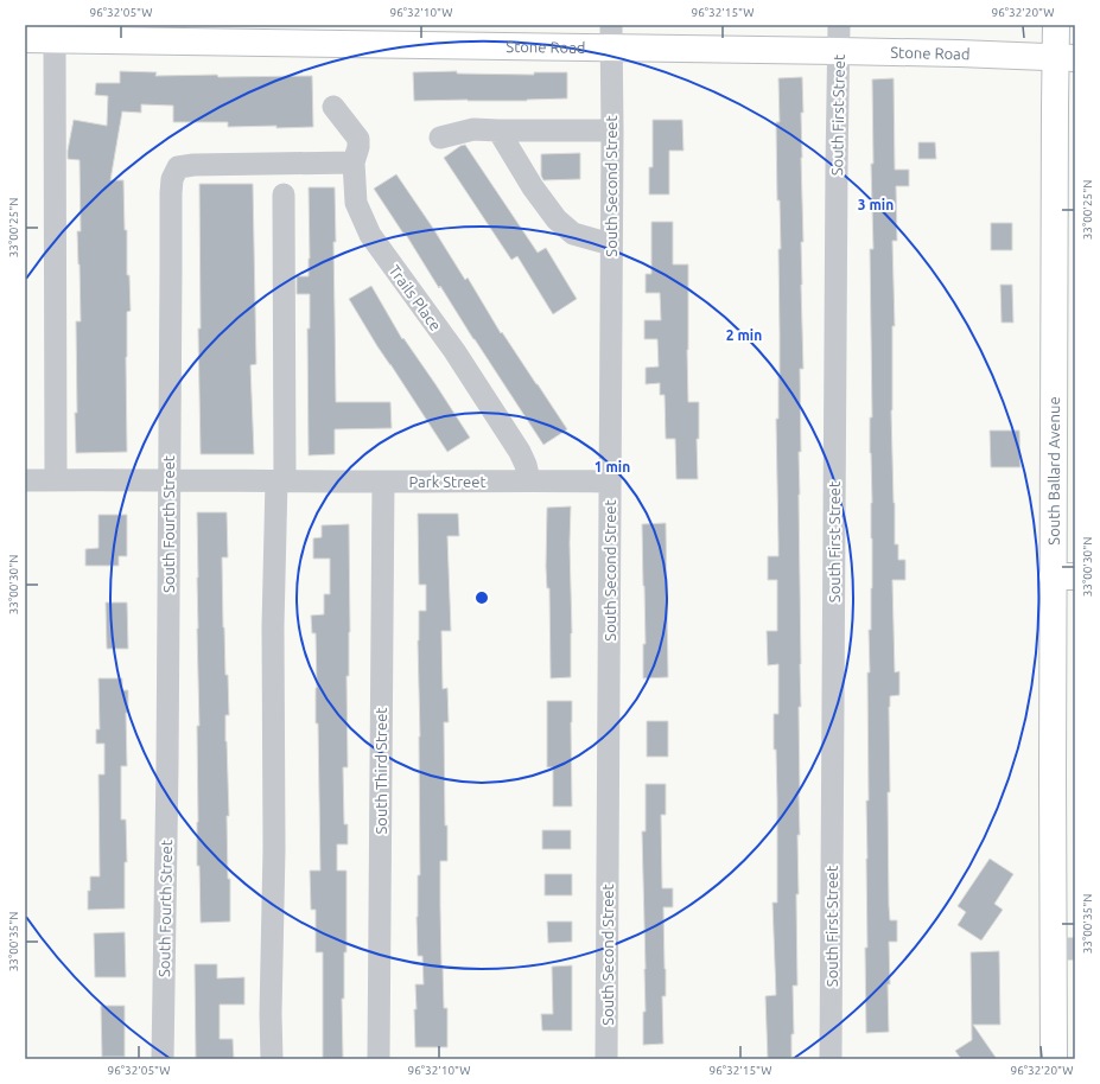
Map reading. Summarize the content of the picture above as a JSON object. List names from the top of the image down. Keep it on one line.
{"streets":{"main road":["Stone Road","South Ballard Avenue"],"street":["South First Street","South Second Street","Trails Place","Park Street","South Fourth Street","South Third Street"]},"crossings":[["Stone Road","South First Street"],["Stone Road","South Second Street"],["Stone Road","South Ballard Avenue"],["South Second Street","Park Street"],["Trails Place","Park Street"],["Trails Place","South Fourth Street"],["Park Street","South Fourth Street"],["Park Street","South Third Street"]],"coordinates":["96°32'05\"W","96°32'10\"W","96°32'15\"W","96°32'20\"W","33°00'25\"N","33°00'30\"N","33°00'35\"N"],"rings":["3 min","2 min","1 min"]}
